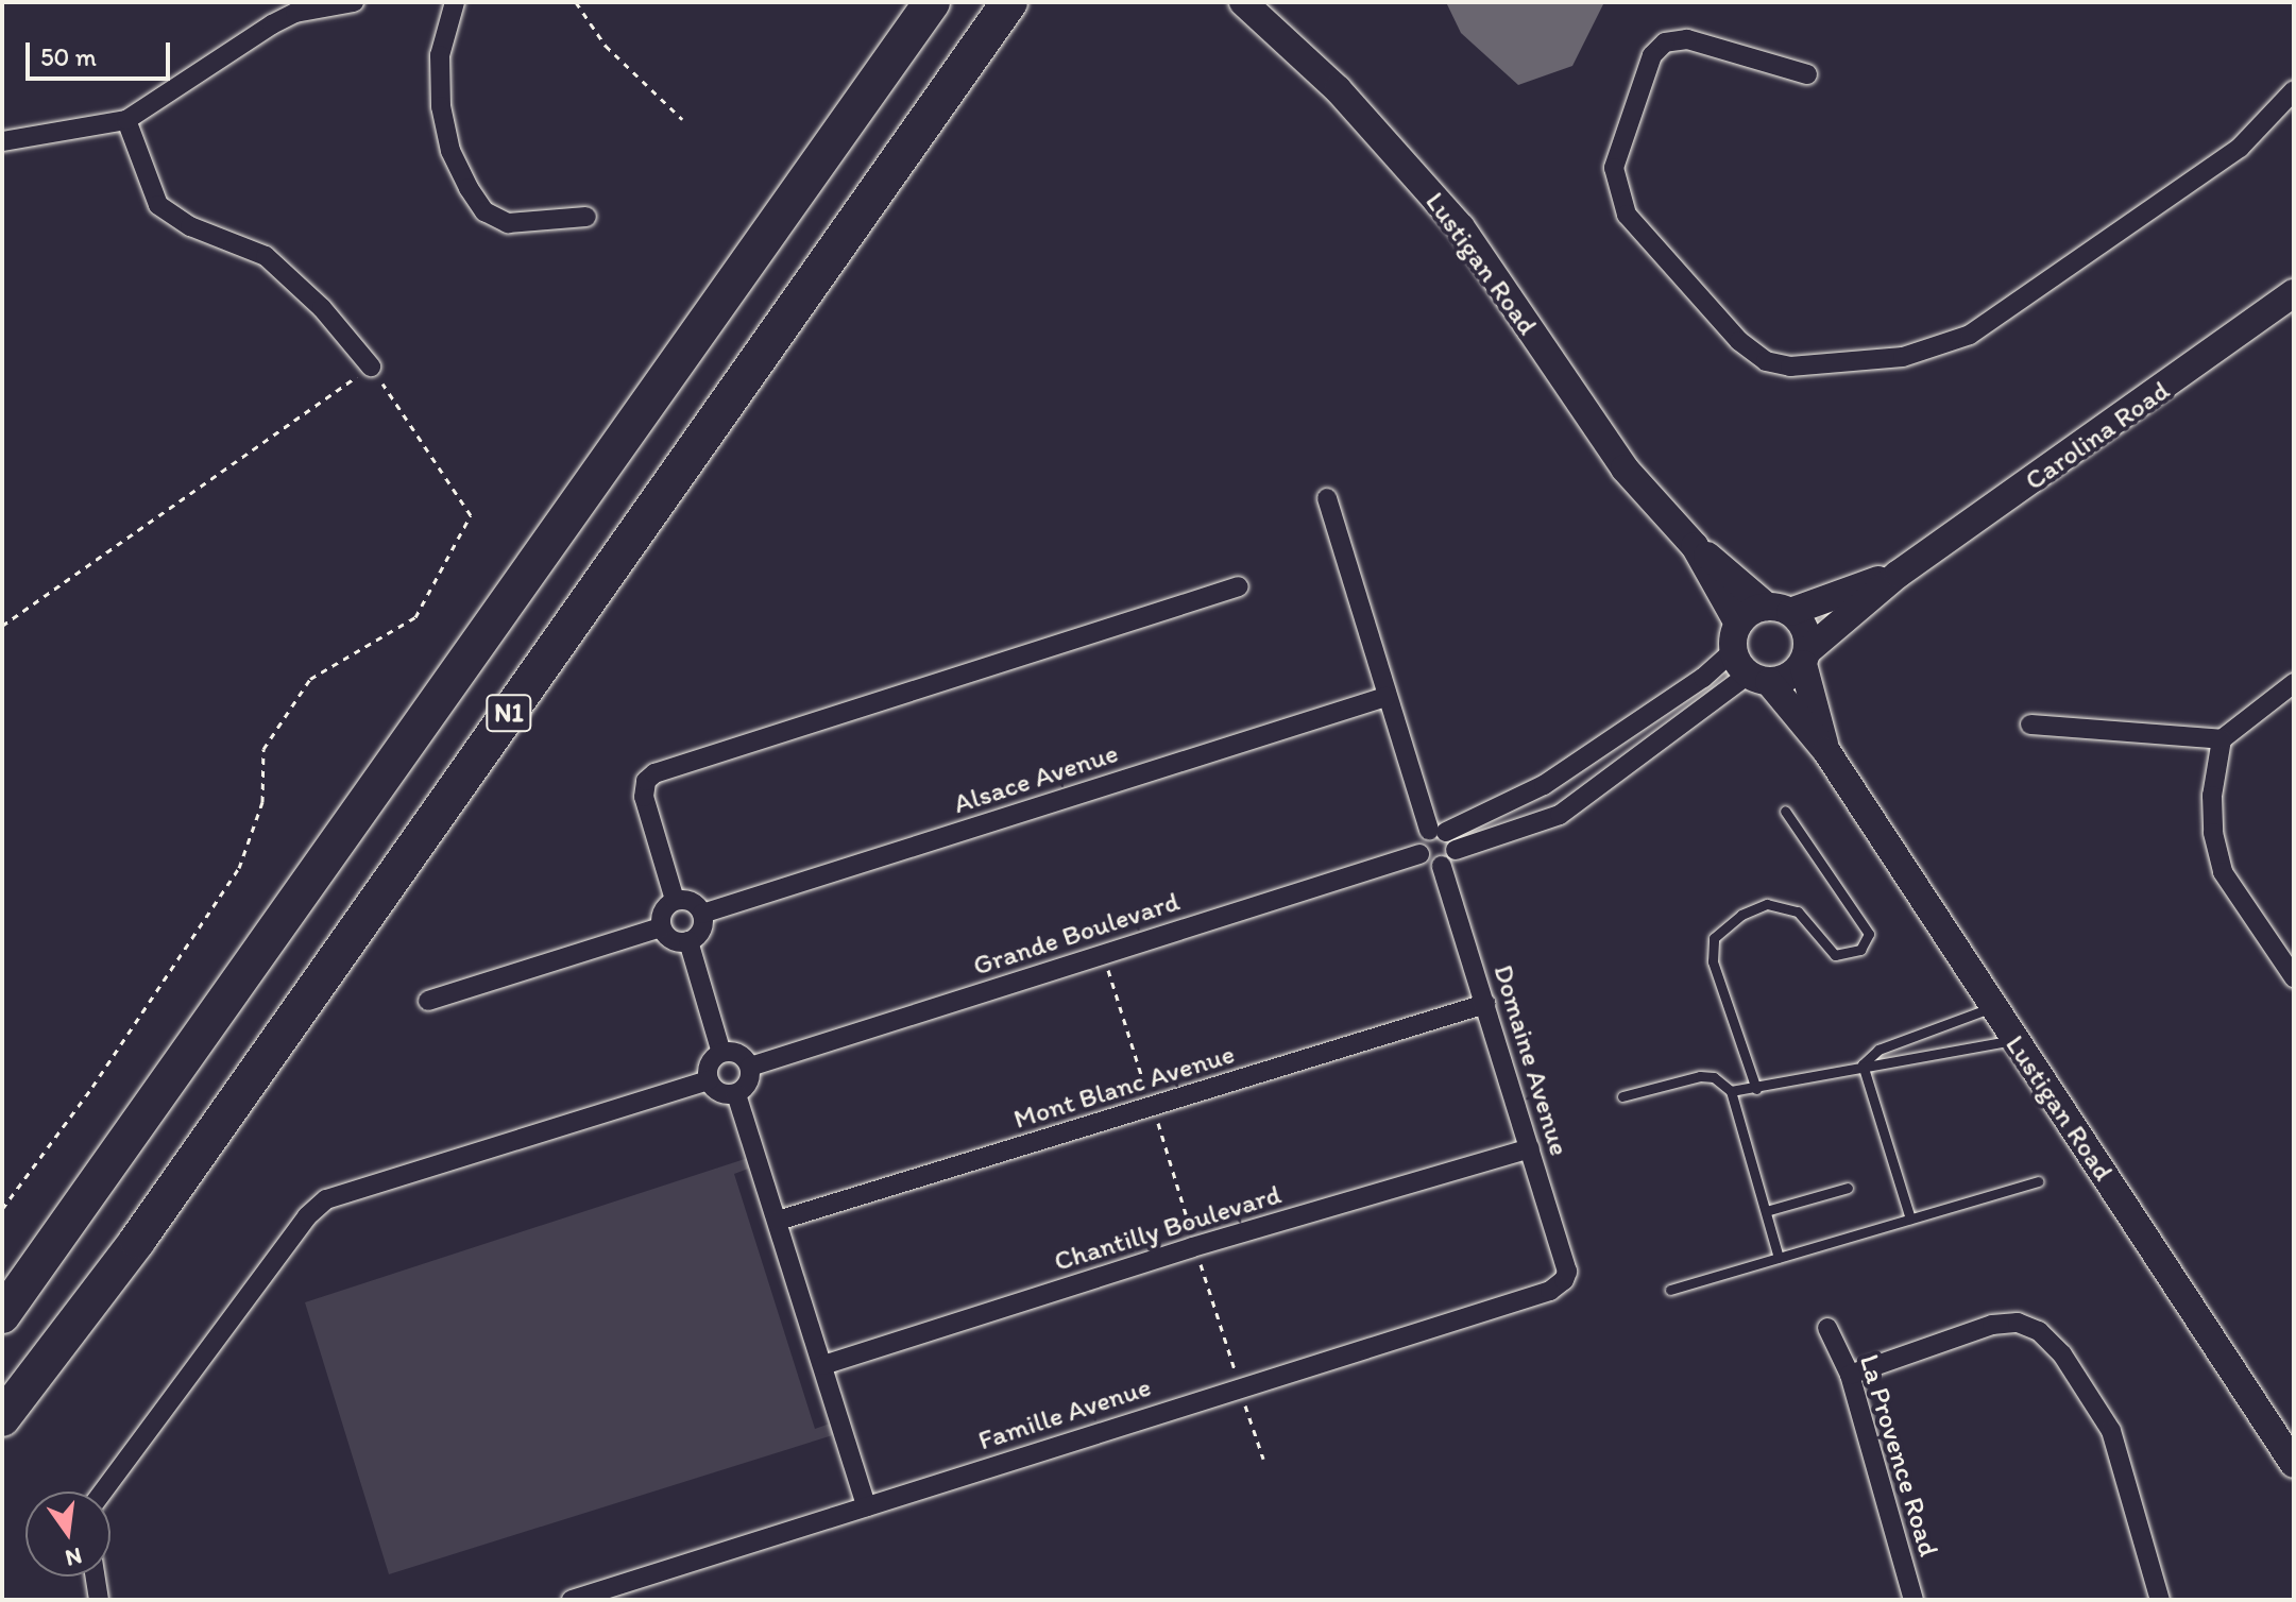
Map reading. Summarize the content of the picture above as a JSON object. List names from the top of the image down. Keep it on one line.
{"streets":{"highway":["N1"],"street":["Lustigan Road","Carolina Road","Alsace Avenue","Grande Boulevard","Domaine Avenue","Mont Blanc Avenue","Chantilly Boulevard","Famille Avenue","La Provence Road"]},"crossings":[["Lustigan Road","Carolina Road"],["Grande Boulevard","Domaine Avenue"],["Domaine Avenue","Mont Blanc Avenue"],["Domaine Avenue","Chantilly Boulevard"],["Domaine Avenue","Famille Avenue"]],"scale_bar":"50 m","north":"bottom"}
